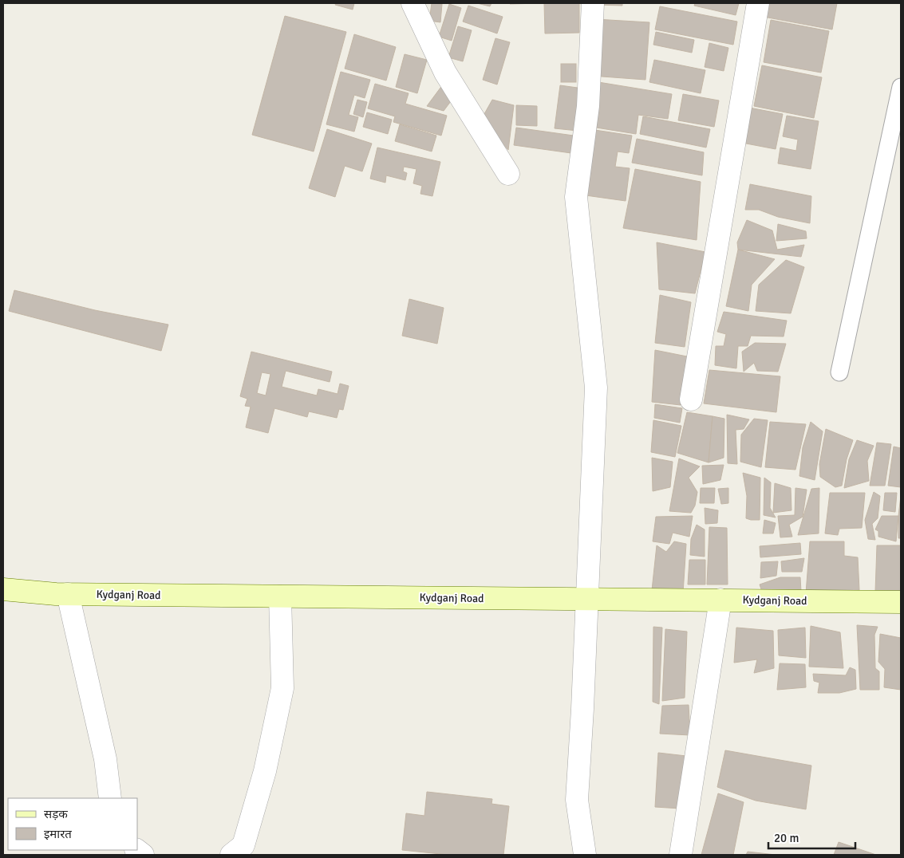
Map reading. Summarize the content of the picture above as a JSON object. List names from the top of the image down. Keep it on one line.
{"streets":{"main road":["Kydganj Road"]},"legend":["सड़क","इमारत"],"scale_bar":"20 m"}
